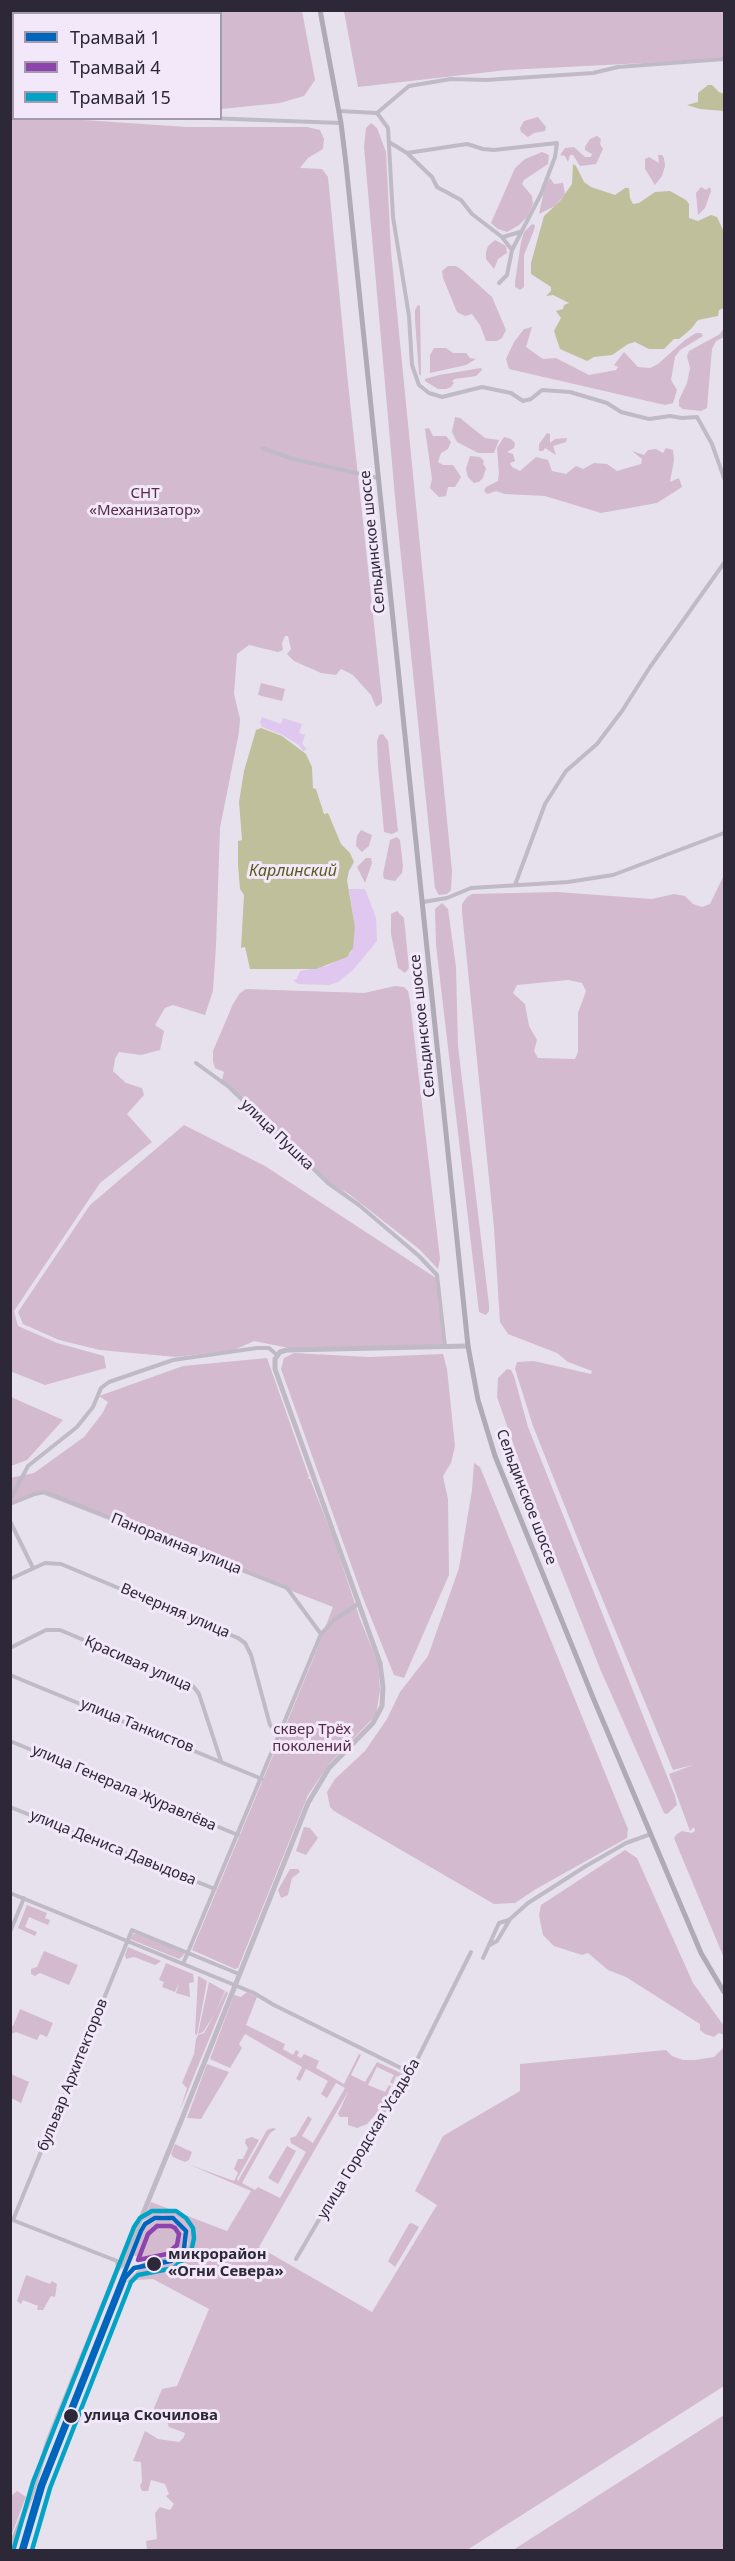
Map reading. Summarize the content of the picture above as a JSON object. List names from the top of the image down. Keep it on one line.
{"streets":{"main road":["Сельдинское шоссе"],"street":["улица Пушка","Панорамная улица","Вечерняя улица","Красивая улица","улица Танкистов","улица Генерала Журавлёва","улица Дениса Давыдова","бульвар Архитекторов","улица Городская Усадьба"]},"crossings":[["Красивая улица","улица Танкистов"]],"water":["Карлинский"],"parks":["СНТ «Механизатор»","сквер Трёх поколений"],"places":["микрорайон «Огни Севера»","улица Скочилова"],"lines":["tram line 15","tram line 1","tram line 4"],"legend":["Трамвай 1","Трамвай 4","Трамвай 15"]}
